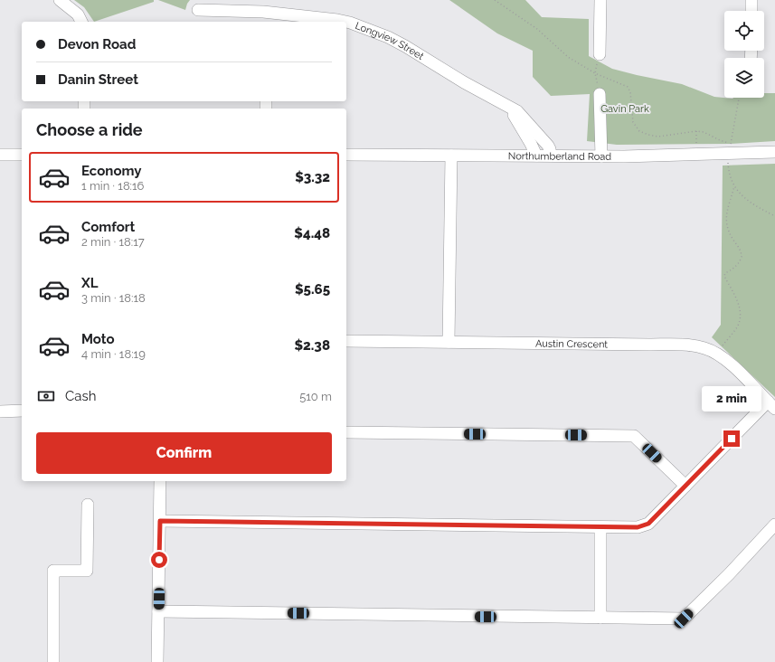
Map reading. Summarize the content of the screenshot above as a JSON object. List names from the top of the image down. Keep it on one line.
{"streets":{"street":["Longview Street","Northumberland Road","Austin Crescent"]},"crossings":[["Longview Street","Northumberland Road"]],"parks":["Gavin Park"],"page":{"banner":["Devon Road","Danin Street"],"heading":"Choose a ride","list":[{"name":"Economy","note":"1 min · 18:16","value":"$3.32"},{"name":"Comfort","note":"2 min · 18:17","value":"$4.48"},{"name":"XL","note":"3 min · 18:18","value":"$5.65"},{"name":"Moto","note":"4 min · 18:19","value":"$2.38"}],"pay":["Cash","510 m"],"bubble":"2 min","buttons":"Confirm"}}
